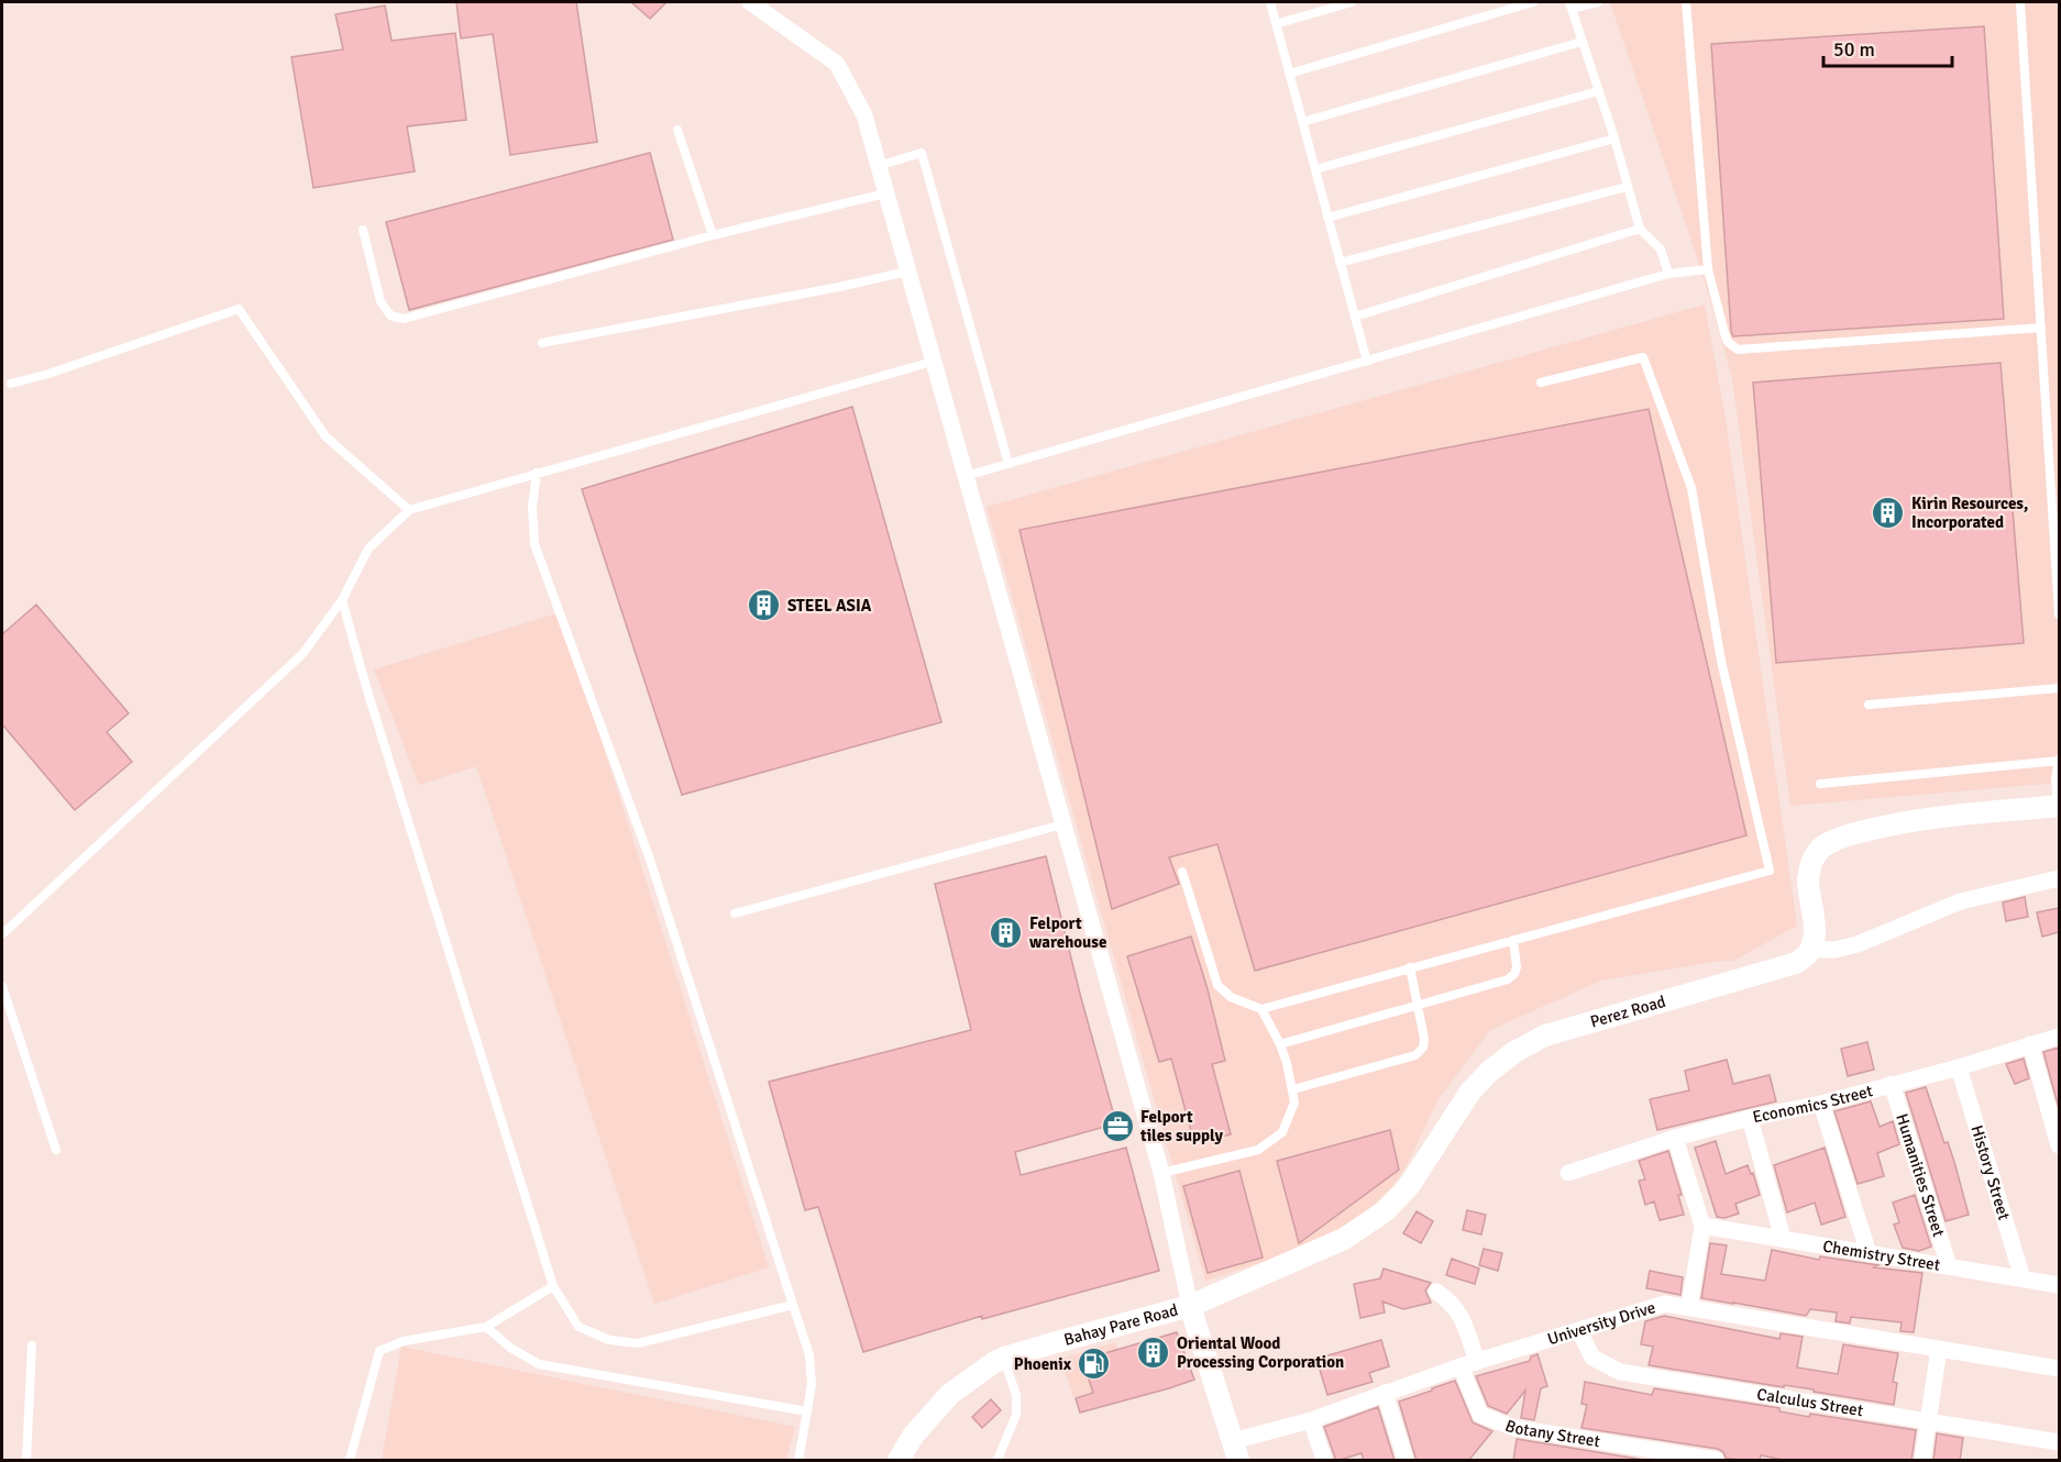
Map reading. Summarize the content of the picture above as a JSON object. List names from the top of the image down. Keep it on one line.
{"streets":{"street":["Perez Road","Economics Street","History Street","Humanities Street","Chemistry Street","University Drive","Bahay Pare Road","Calculus Street","Botany Street"]},"crossings":[["Perez Road","Bahay Pare Road"],["Economics Street","History Street"],["Economics Street","Humanities Street"],["History Street","Chemistry Street"],["Humanities Street","Chemistry Street"],["University Drive","Calculus Street"],["University Drive","Botany Street"]],"places":{"building":["Kirin Resources, Incorporated","STEEL ASIA","Felport warehouse","Oriental Wood Processing Corporation"],"office":["Felport tiles supply"],"fuel station":["Phoenix"]},"scale_bar":"50 m"}
